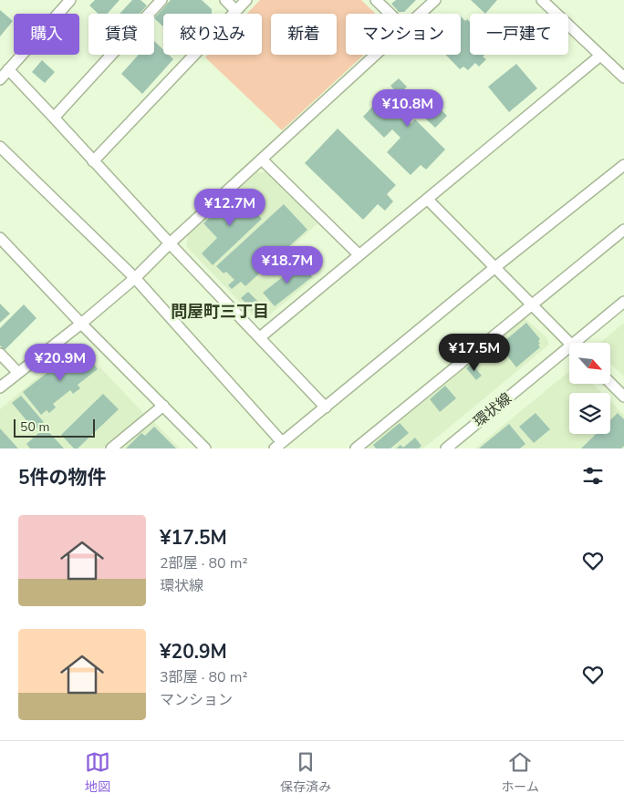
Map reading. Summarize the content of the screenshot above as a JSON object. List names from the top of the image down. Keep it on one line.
{"streets":{"street":["環状線"]},"districts":["問屋町三丁目"],"scale_bar":"50 m","north":"bottom right","page":{"chip":["購入","賃貸","絞り込み","新着","マンション","一戸建て"],"price":["¥10.8M","¥12.7M","¥18.7M","¥17.5M","¥20.9M"],"scale":"50 m","heading":"5件の物件","list":[{"name":"¥17.5M","note":"2部屋 · 80 m² · 環状線"},{"name":"¥20.9M","note":"3部屋 · 80 m² · マンション"}],"tabs":["地図","保存済み","ホーム"]}}
